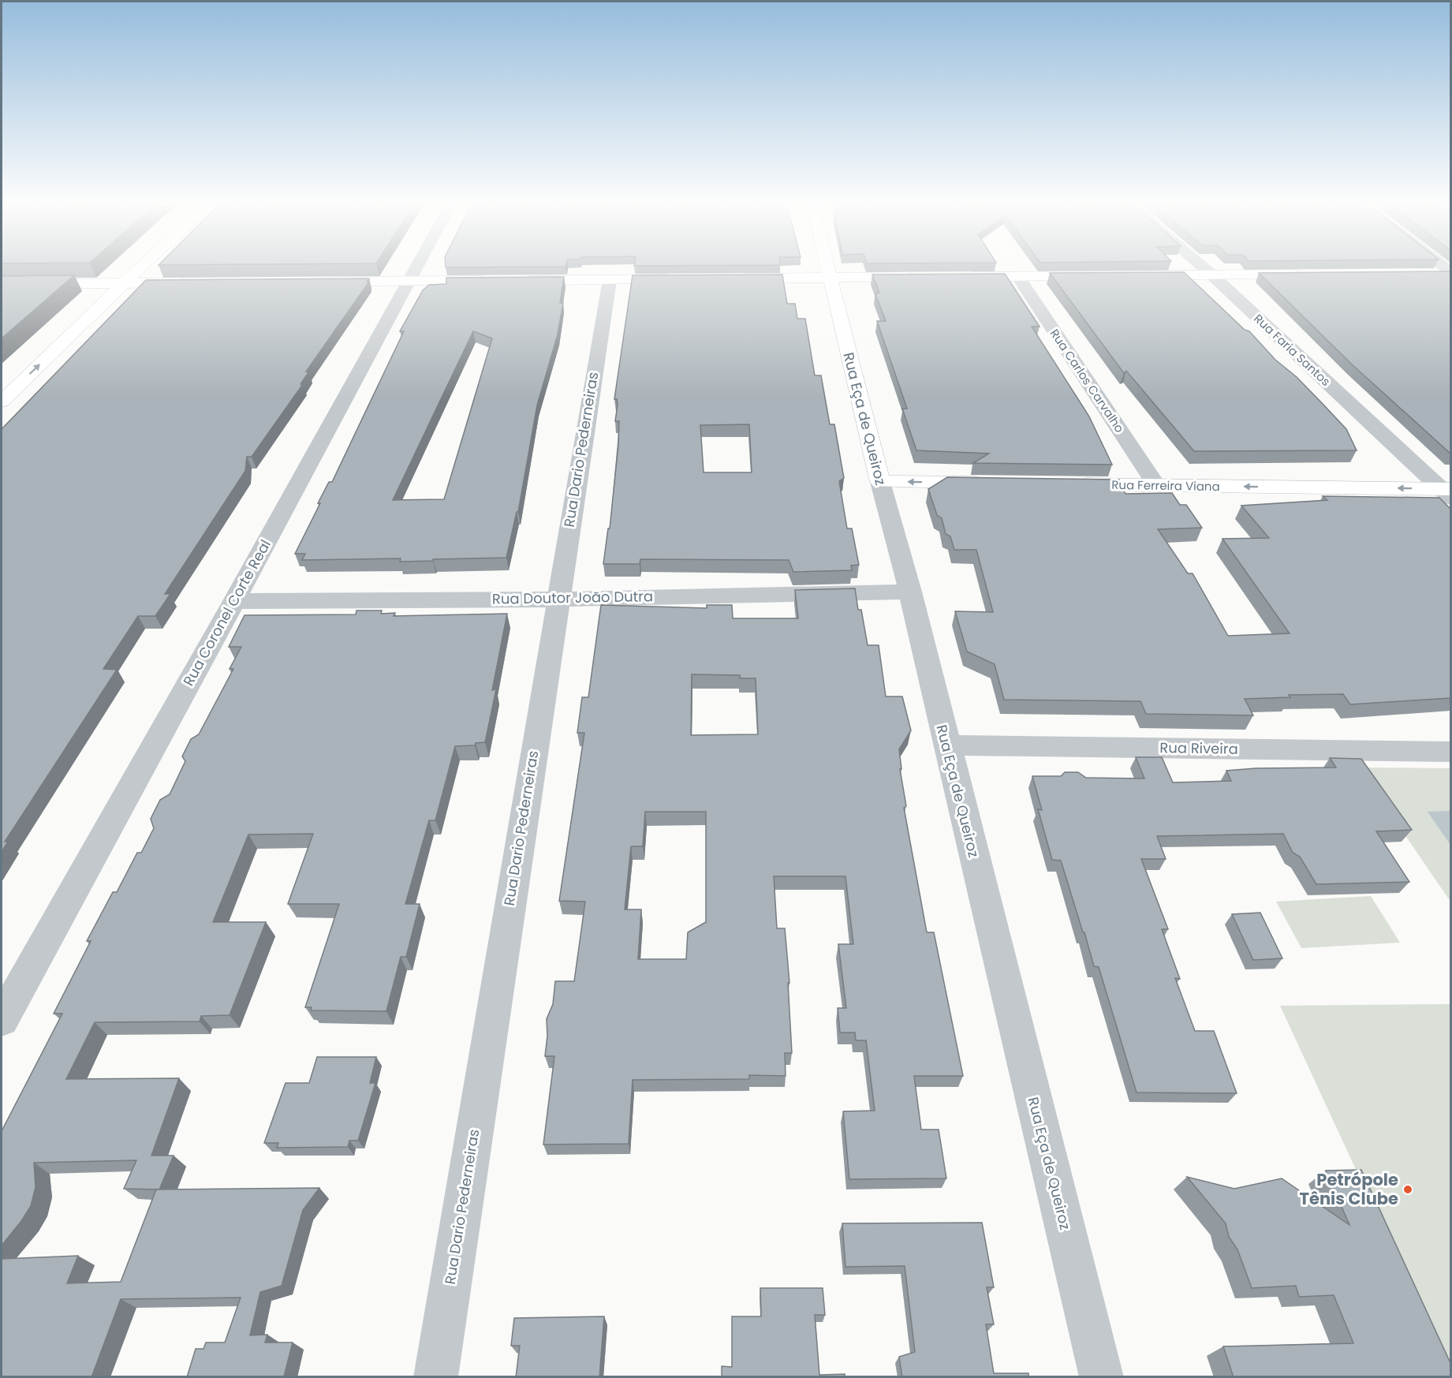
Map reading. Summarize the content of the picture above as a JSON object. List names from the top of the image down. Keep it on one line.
{"streets":{"street":["Rua Faria Santos","Rua Carlos Carvalho","Rua Eça de Queiroz","Rua Dario Pederneiras","Rua Ferreira Viana","Rua Doutor João Dutra","Rua Coronel Corte Real","Rua Riveira"]},"crossings":[["Rua Faria Santos","Rua Ferreira Viana"],["Rua Carlos Carvalho","Rua Ferreira Viana"],["Rua Eça de Queiroz","Rua Doutor João Dutra"],["Rua Eça de Queiroz","Rua Riveira"],["Rua Dario Pederneiras","Rua Doutor João Dutra"],["Rua Doutor João Dutra","Rua Coronel Corte Real"]],"places":["Petrópole Tênis Clube"]}
